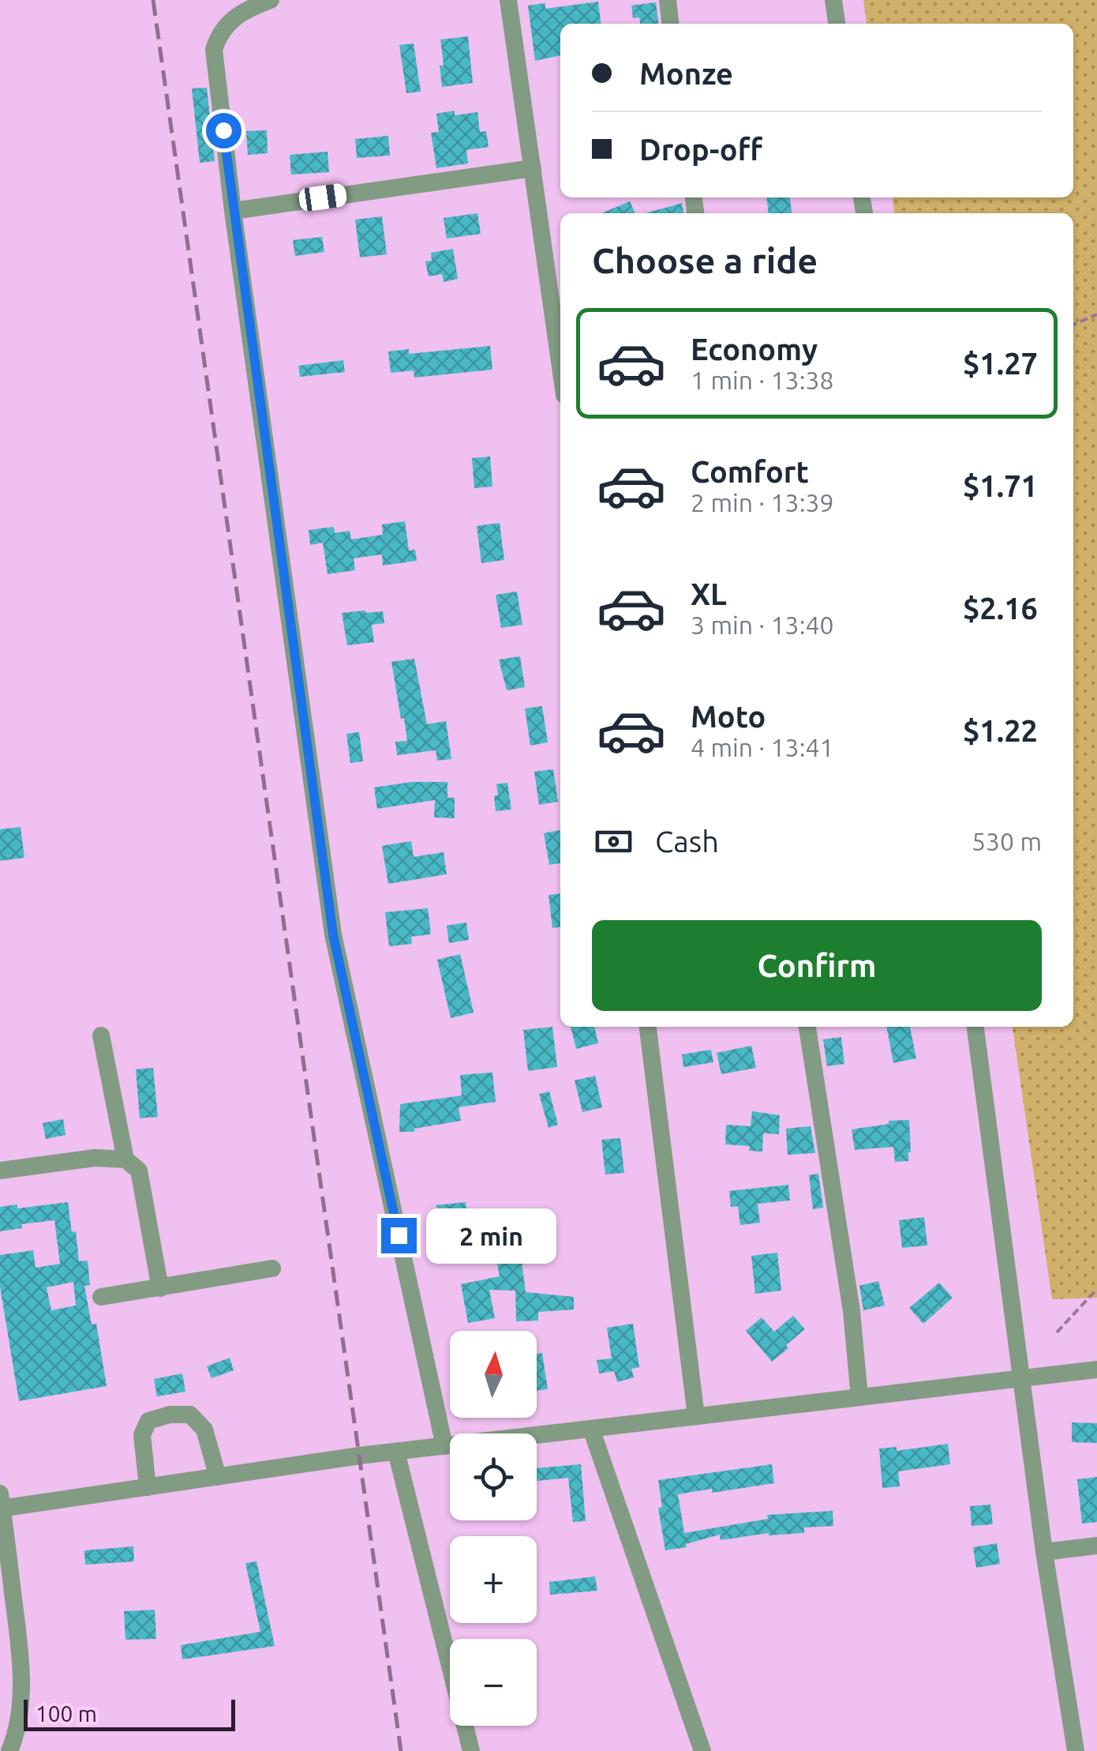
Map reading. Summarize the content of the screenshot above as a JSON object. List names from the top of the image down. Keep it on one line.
{"scale_bar":"100 m","north":"top","page":{"banner":["Monze","Drop-off"],"heading":"Choose a ride","list":[{"name":"Economy","note":"1 min · 13:38","value":"$1.27"},{"name":"Comfort","note":"2 min · 13:39","value":"$1.71"},{"name":"XL","note":"3 min · 13:40","value":"$2.16"},{"name":"Moto","note":"4 min · 13:41","value":"$1.22"}],"pay":["Cash","530 m"],"buttons":"Confirm","bubble":"2 min","map_buttons":["+","−"],"scale":"100 m"}}
